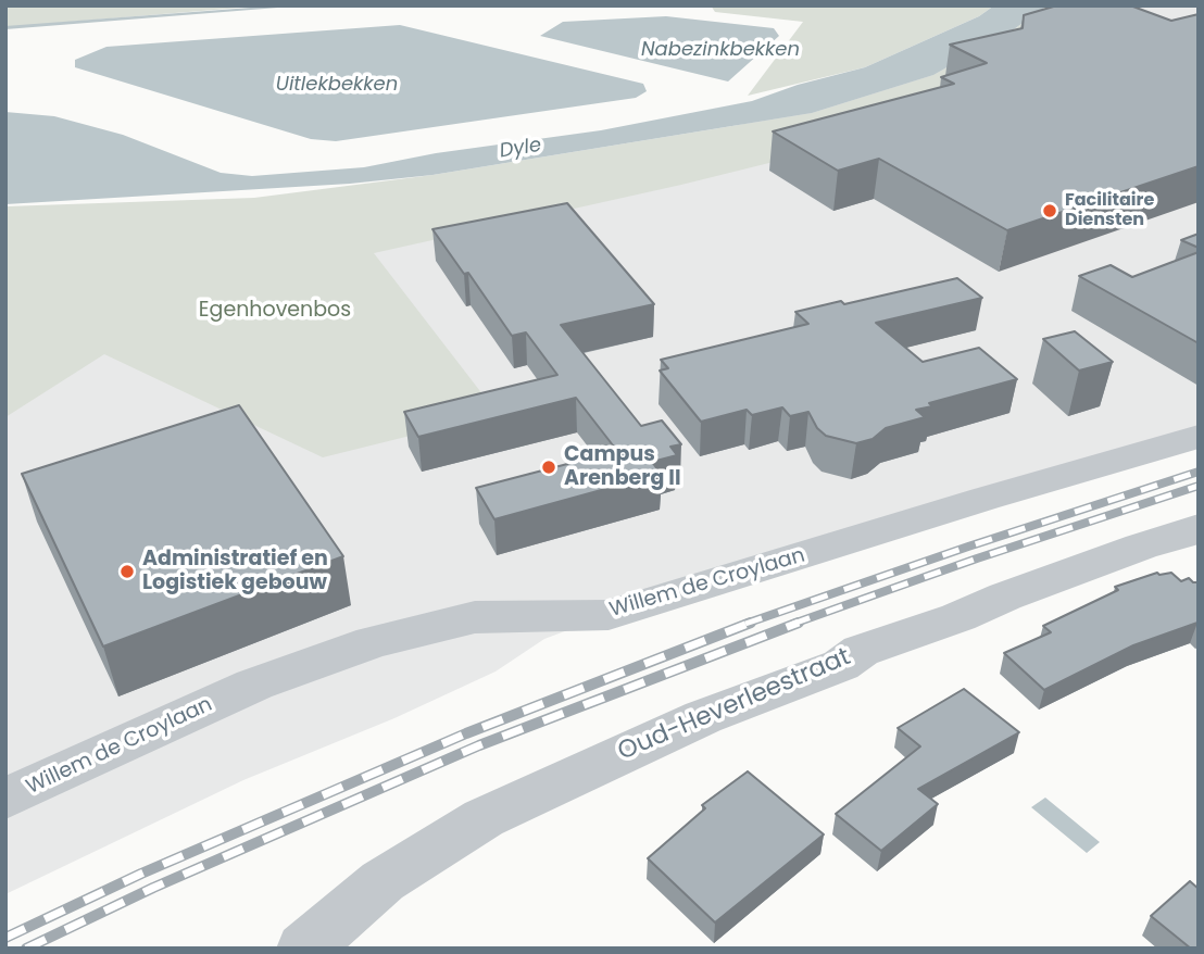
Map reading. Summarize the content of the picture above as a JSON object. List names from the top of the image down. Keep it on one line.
{"streets":{"street":["Willem de Croylaan","Oud-Heverleestraat"]},"water":["Nabezinkbekken","Uitlekbekken","Dyle"],"parks":["Egenhovenbos"],"places":["Facilitaire Diensten","Campus Arenberg II","Administratief en Logistiek gebouw"]}
